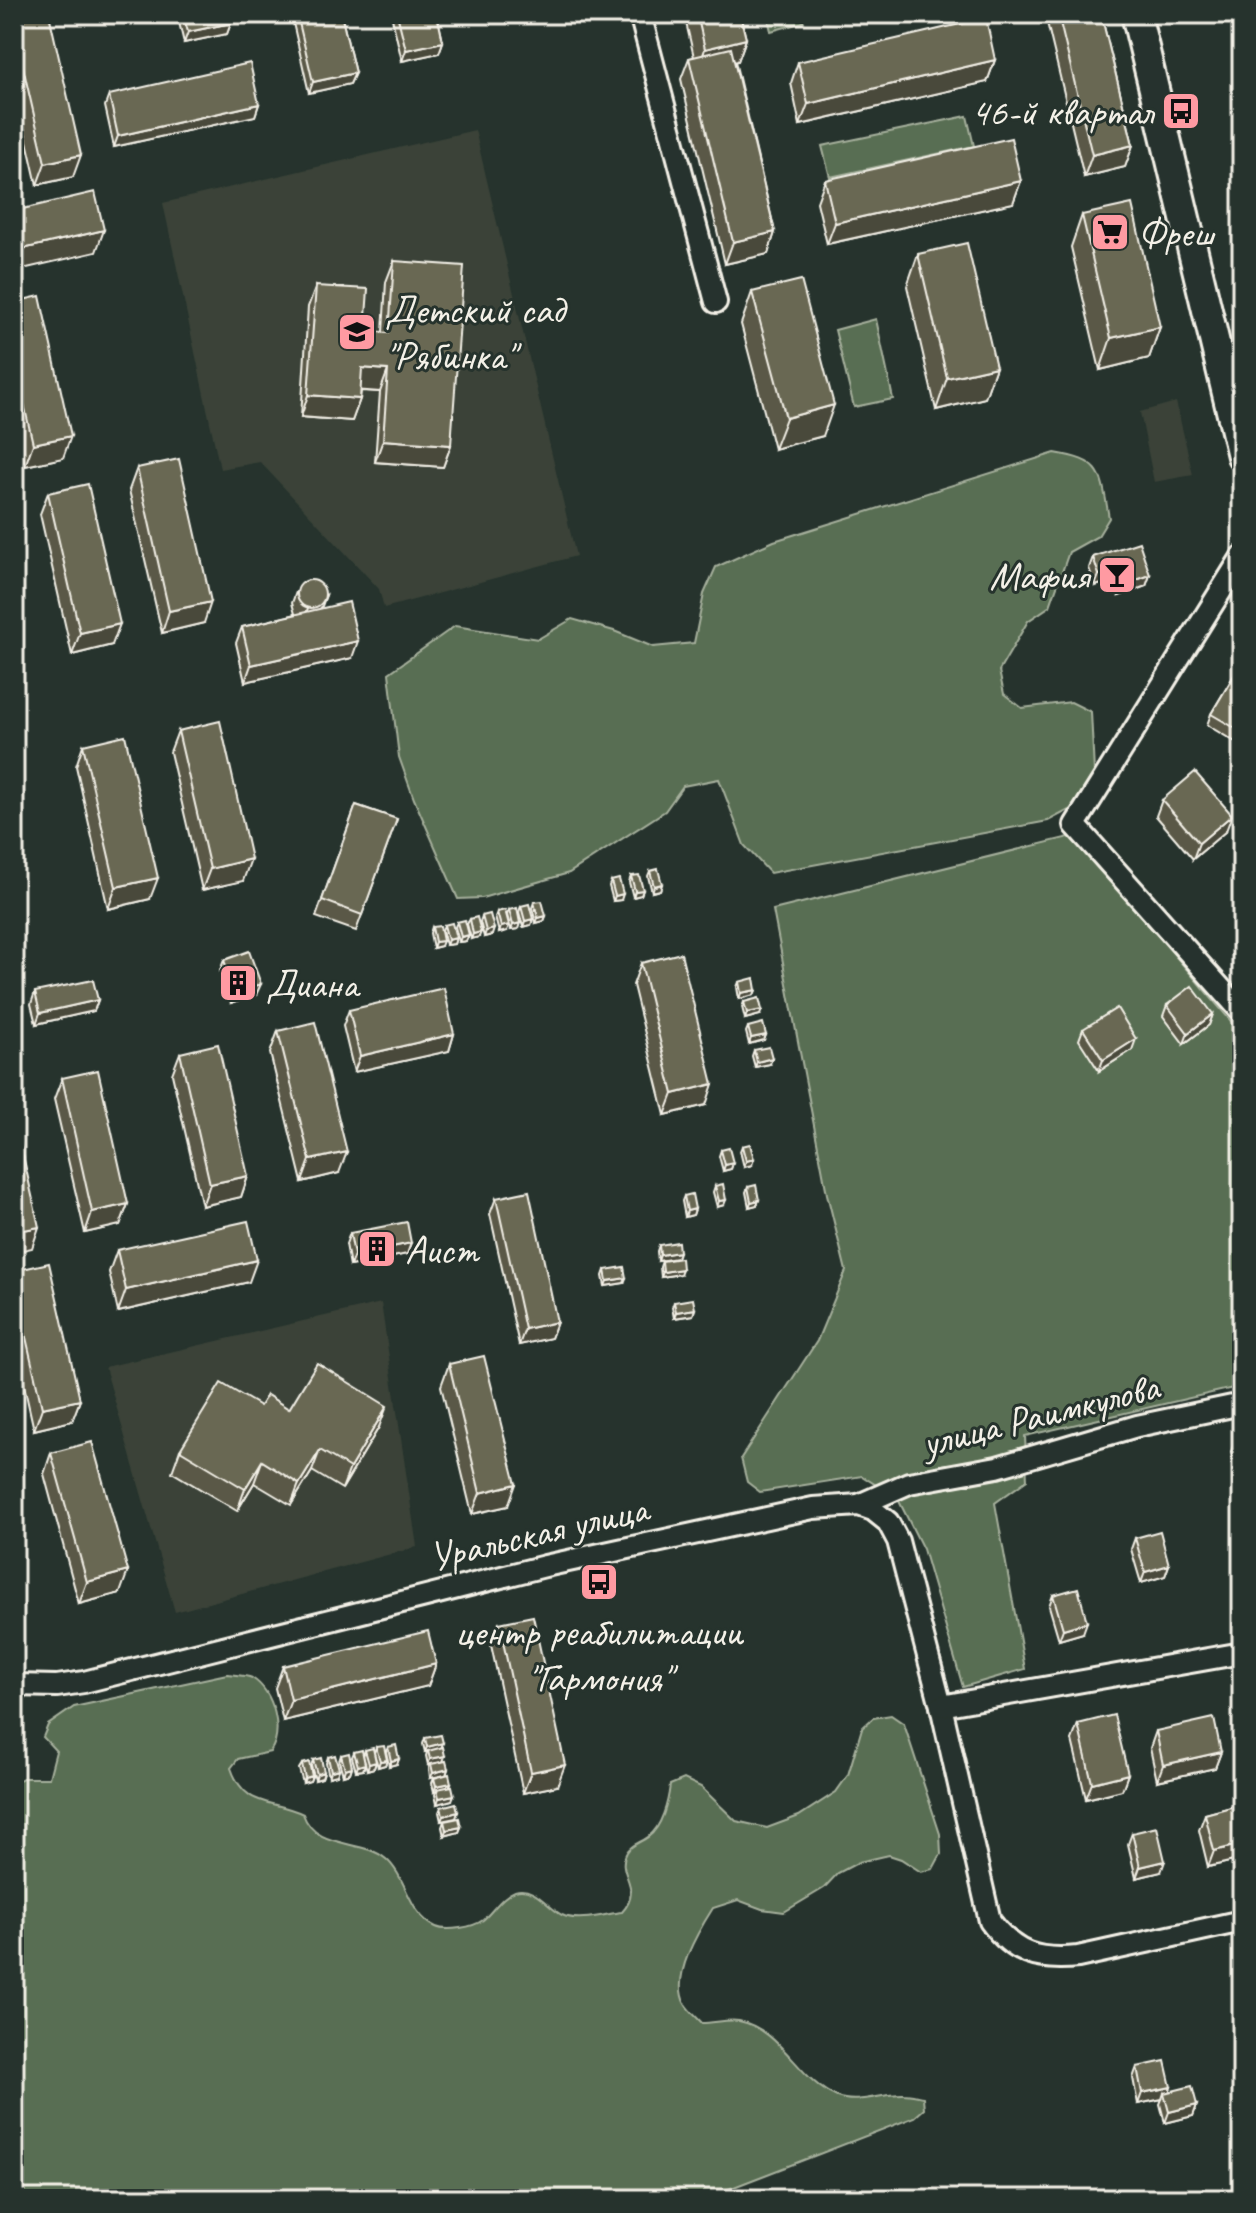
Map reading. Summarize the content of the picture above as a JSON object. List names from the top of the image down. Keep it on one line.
{"streets":{"street":["улица Раимкулова","Уральская улица"]},"crossings":[["улица Раимкулова","Уральская улица"]],"places":{"bus stop":["46-й квартал","центр реабилитации \"Гармония\""],"supermarket":["Фреш"],"school or university":["Детский сад \"Рябинка\""],"bar":["Мафия"],"building":["Диана","Аист"]}}
